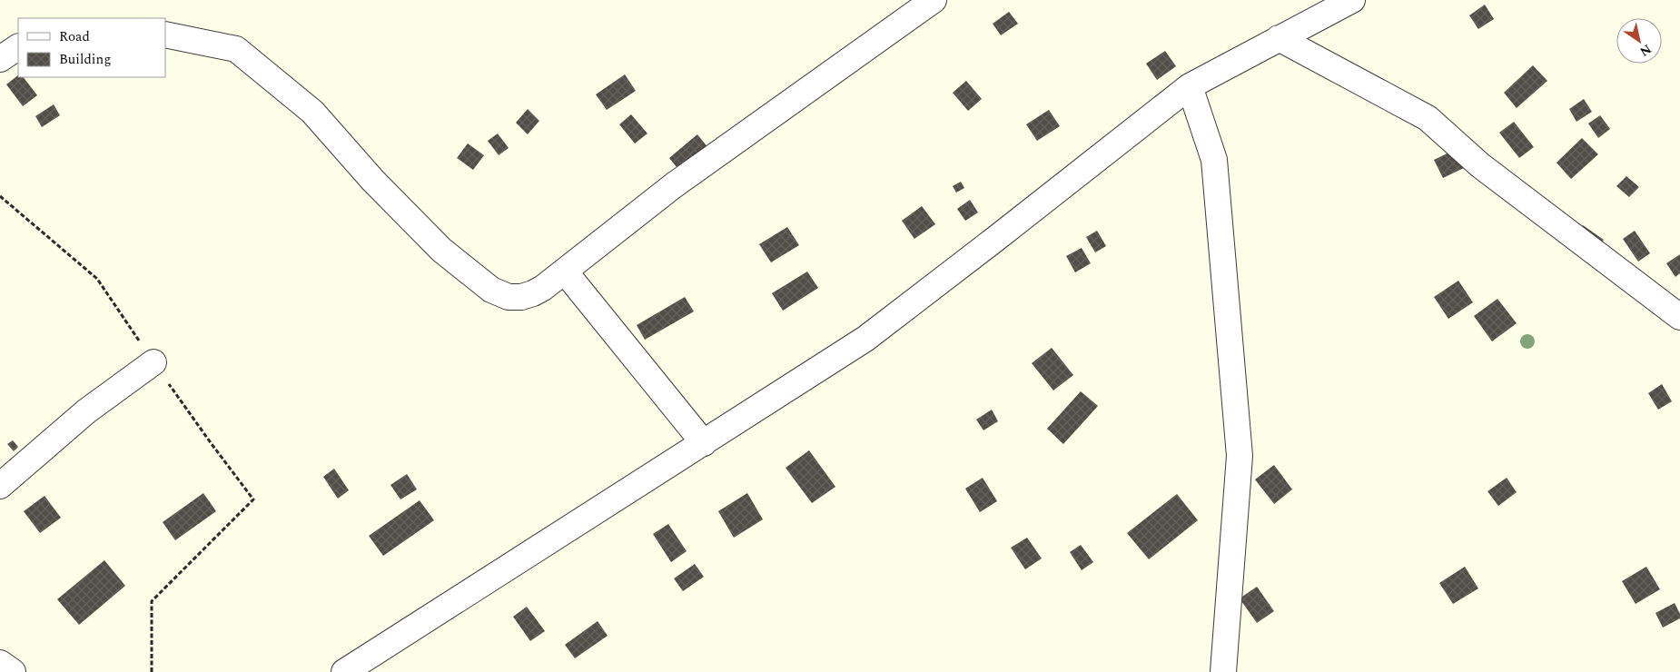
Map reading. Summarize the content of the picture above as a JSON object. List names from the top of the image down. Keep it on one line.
{"legend":["Road","Building"],"north":"bottom right"}
